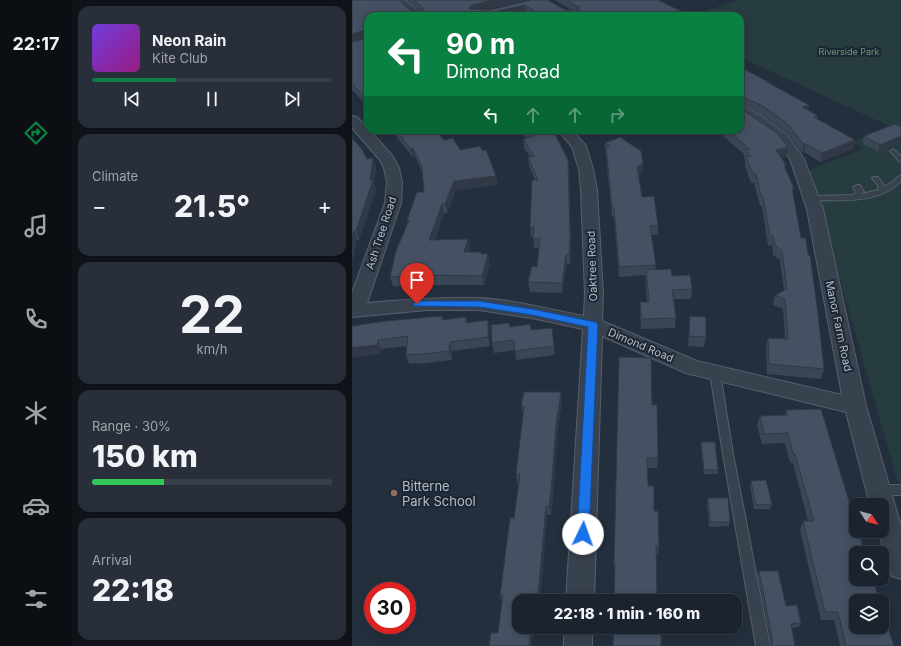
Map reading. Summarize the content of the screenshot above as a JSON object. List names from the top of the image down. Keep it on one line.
{"streets":{"street":["Ash Tree Road","Oaktree Road","Manor Farm Road","Dimond Road"]},"crossings":[["Ash Tree Road","Dimond Road"],["Oaktree Road","Dimond Road"],["Manor Farm Road","Dimond Road"]],"parks":["Riverside Park"],"places":["Bitterne Park School"],"north":"bottom right","page":{"tabs":"22:17","turn":["90 m","Dimond Road"],"song":["Neon Rain","Kite Club"],"tile":["Climate",["22","km/h"],["Range · 30%","150 km"],["Arrival","22:18"]],"heat":["−","21.5°","+"],"limit":"30","trip":"22:18 · 1 min · 160 m"}}
